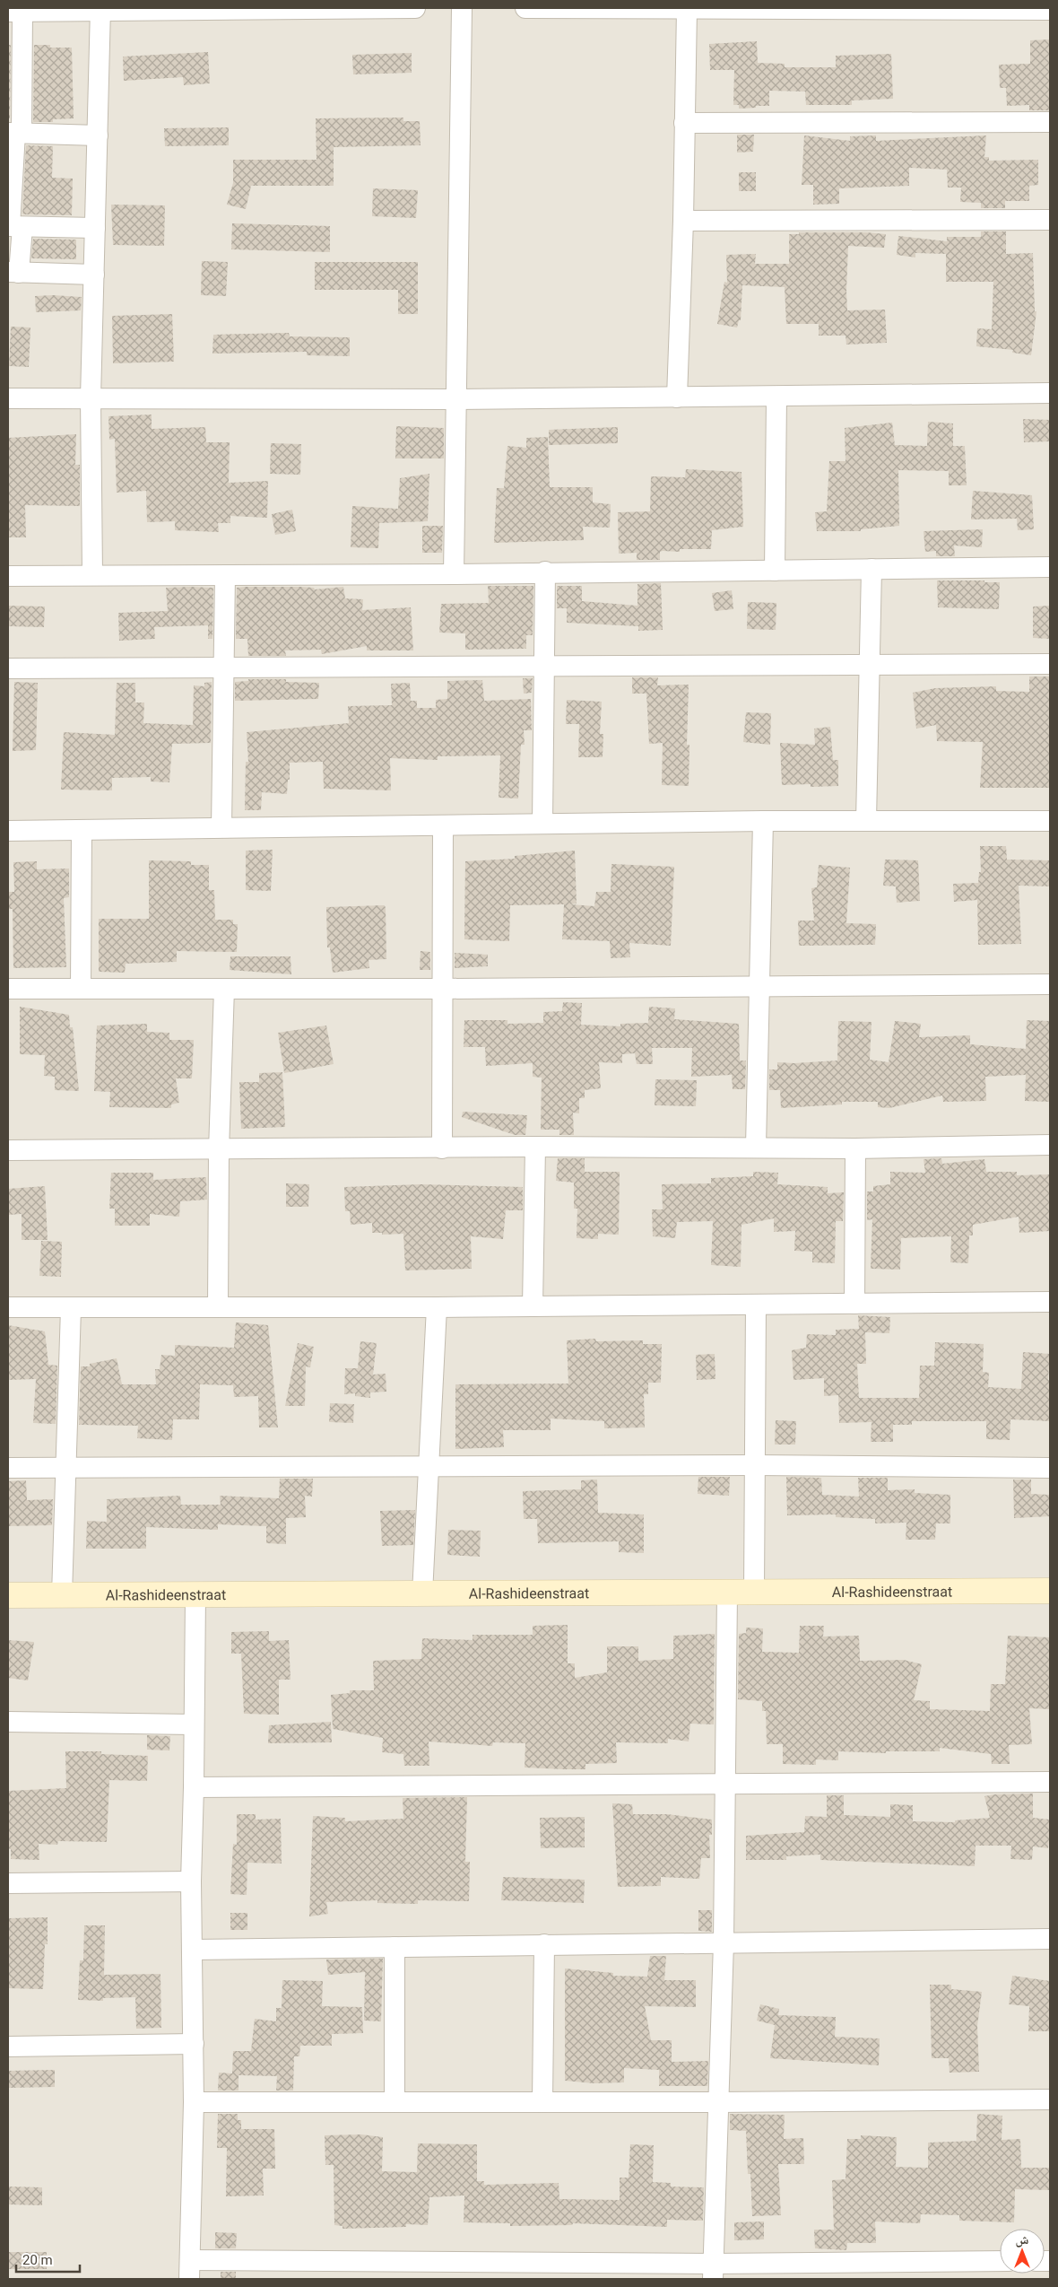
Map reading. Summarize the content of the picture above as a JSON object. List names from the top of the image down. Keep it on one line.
{"streets":{"street":["Al-Rashideenstraat"]},"scale_bar":"20 m","north":"top"}
